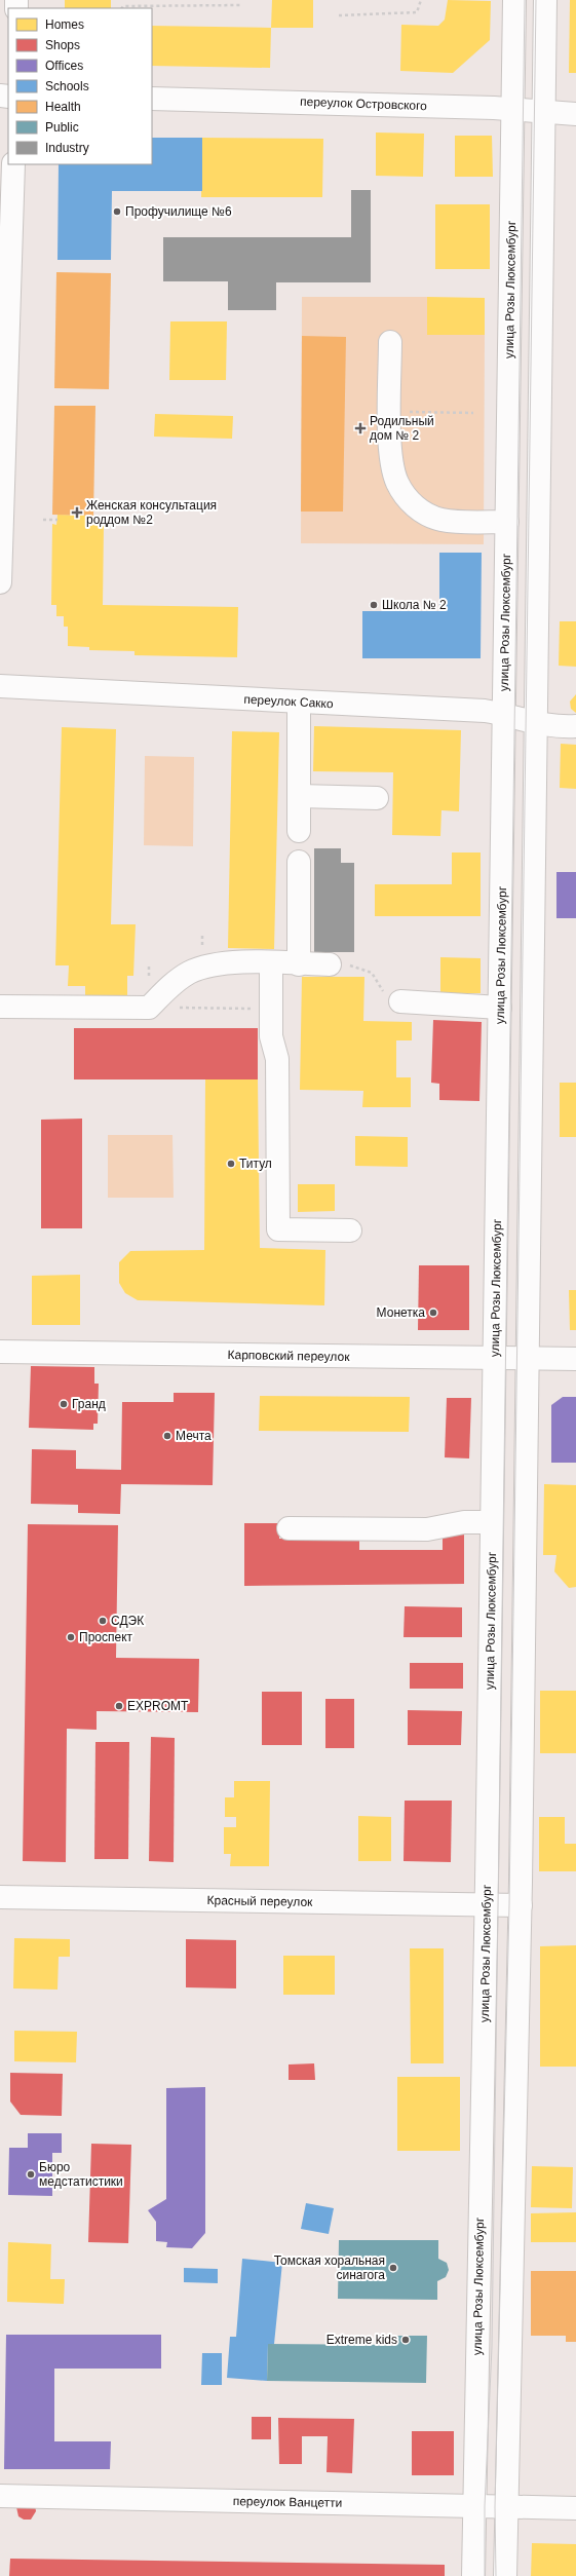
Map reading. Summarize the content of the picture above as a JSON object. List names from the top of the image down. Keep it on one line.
{"streets":{"main road":["переулок Островского","улица Розы Люксембург","переулок Сакко","Карповский переулок","Красный переулок","переулок Ванцетти"]},"crossings":[["переулок Островского","улица Розы Люксембург"],["улица Розы Люксембург","переулок Сакко"],["улица Розы Люксембург","Карповский переулок"],["улица Розы Люксембург","Красный переулок"],["улица Розы Люксембург","переулок Ванцетти"]],"places":{"other":["Профучилище №6","Школа № 2","Титул","Монетка","Гранд","Мечта","СДЭК","Проспект","EXPROMT","Бюро медстатистики","Томская хоральная синагога","Extreme kids"],"health":["Родильный дом № 2","Женская консультация роддом №2"]},"legend":["Homes","Shops","Offices","Schools","Health","Public","Industry"]}
